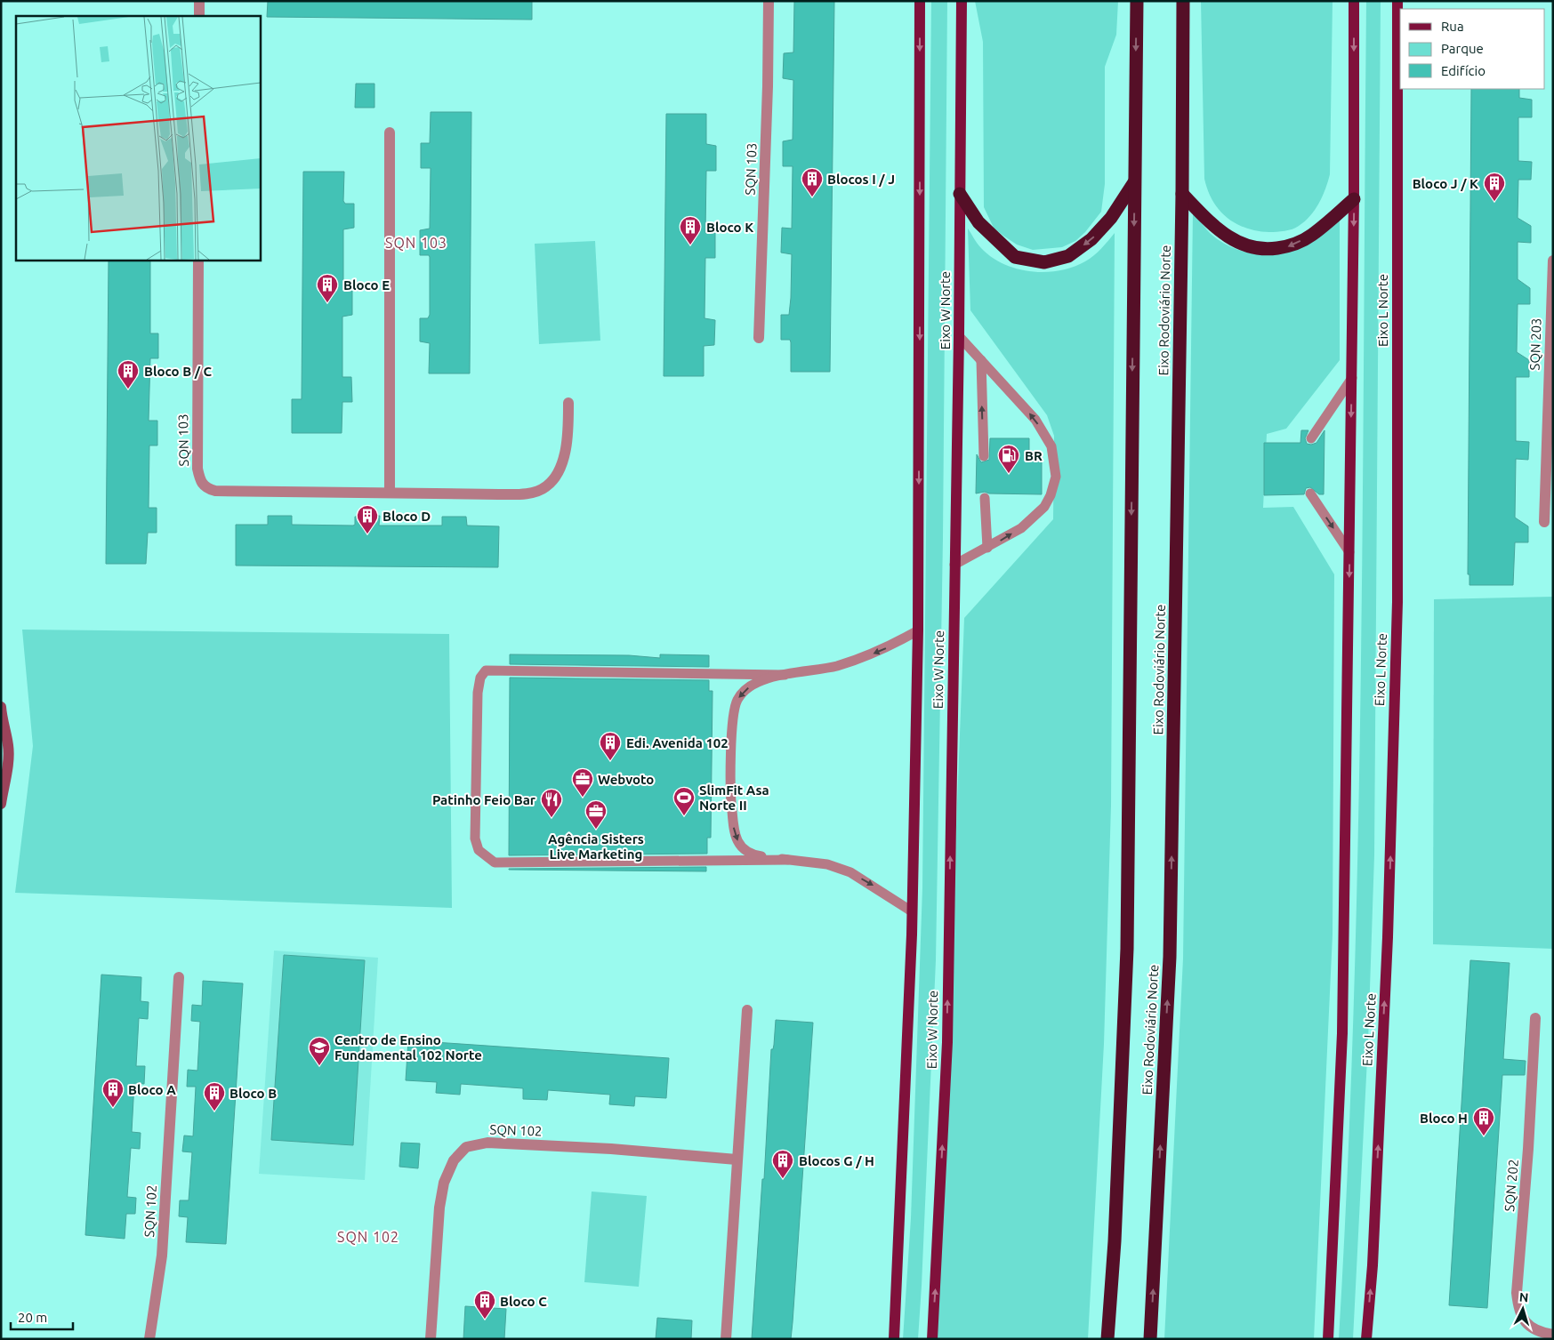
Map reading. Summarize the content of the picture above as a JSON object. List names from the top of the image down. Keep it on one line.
{"streets":{"highway":["Eixo Rodoviário Norte"],"main road":["Eixo W Norte","Eixo L Norte"],"street":["SQN 103","SQN 203","SQN 102","SQN 202"]},"districts":["SQN 103","SQN 102"],"places":{"building":["Blocos I / J","Bloco J / K","Bloco K","Bloco E","Bloco B / C","Bloco D","Edi. Avenida 102","Bloco A","Bloco B","Bloco H","Blocos G / H","Bloco C"],"fuel station":["BR"],"office":["Webvoto","Agência Sisters Live Marketing"],"sports":["SlimFit Asa Norte II"],"restaurant":["Patinho Feio Bar"],"school or university":["Centro de Ensino Fundamental 102 Norte"]},"legend":["Rua","Parque","Edifício"],"scale_bar":"20 m","north":"top"}
